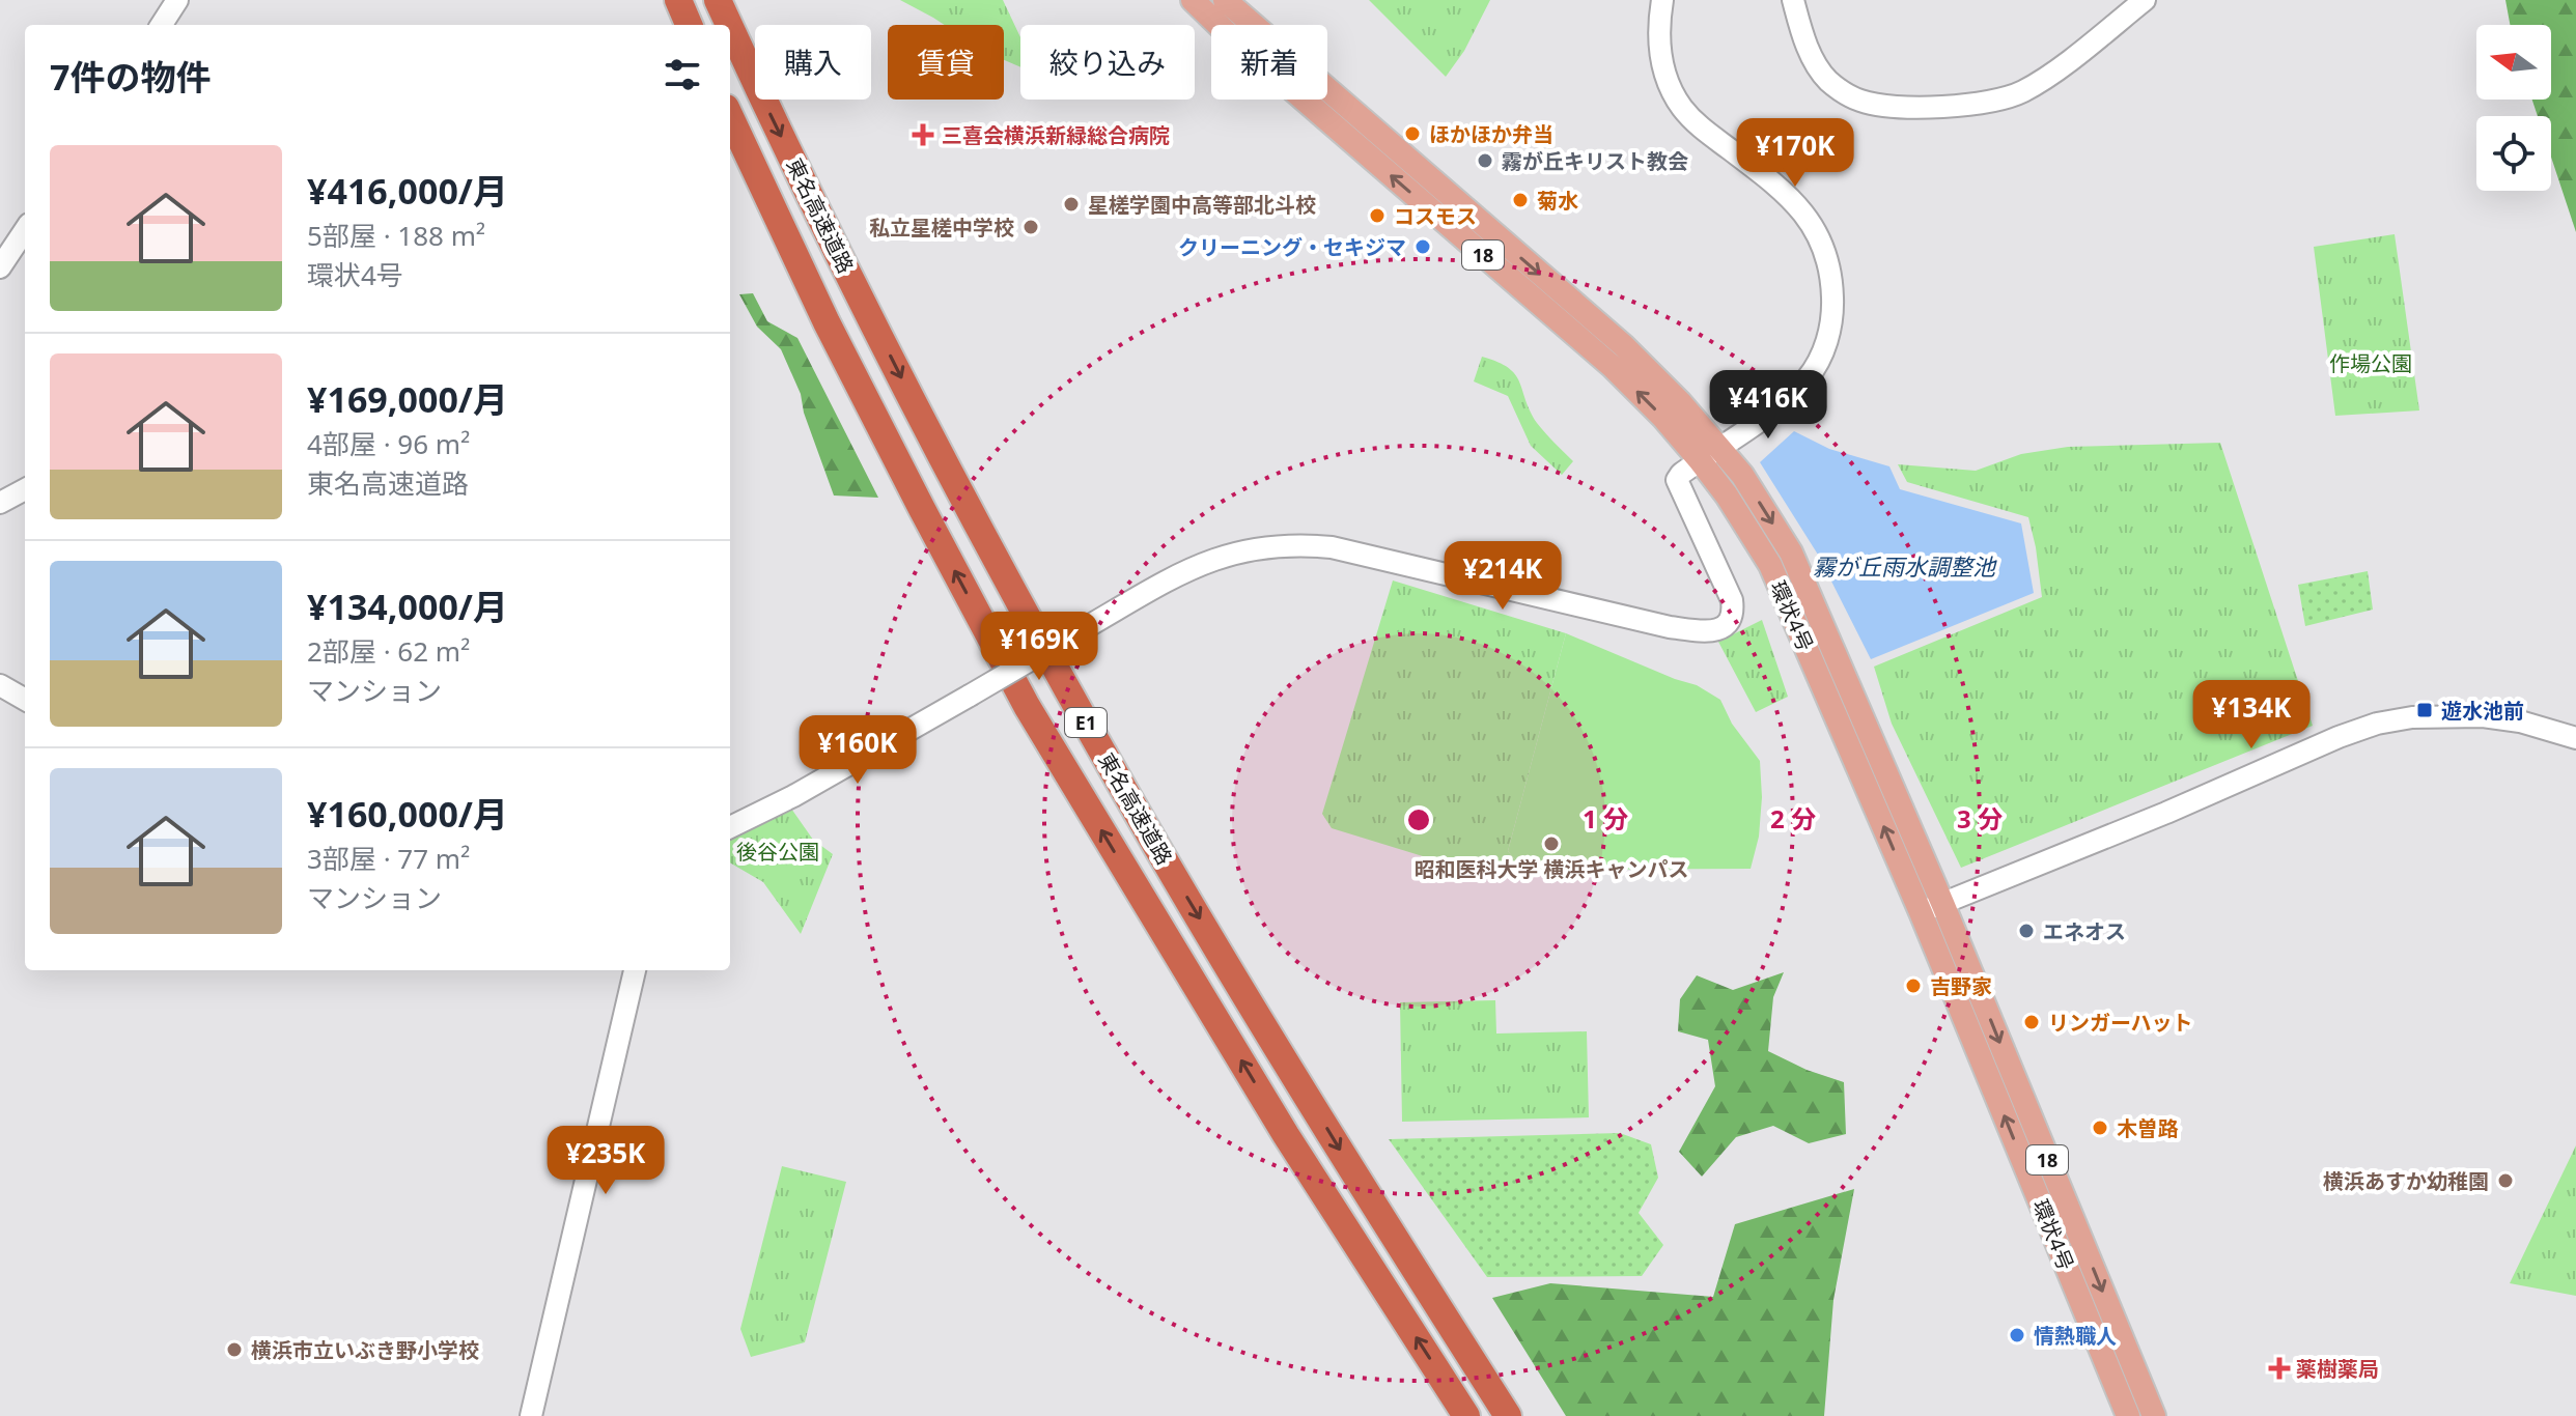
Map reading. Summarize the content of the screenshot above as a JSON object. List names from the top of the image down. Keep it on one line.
{"streets":{"highway":["東名高速道路","E1"],"main road":["18","環状4号"]},"water":["霧が丘雨水調整池"],"parks":["作場公園","後谷公園"],"places":{"other":["ほかほか弁当","霧が丘キリスト教会","菊水","星槎学園中高等部北斗校","コスモス","私立星槎中学校","クリーニング・セキジマ","昭和医科大学 横浜キャンパス","エネオス","吉野家","リンガーハット","木曽路","横浜あすか幼稚園","情熱職人","横浜市立いぶき野小学校"],"health":["三喜会横浜新緑総合病院","薬樹薬局"],"transit":["遊水池前"]},"north":"left","page":{"chip":["購入","賃貸","絞り込み","新着"],"heading":"7件の物件","price":["¥170K","¥416K","¥214K","¥169K","¥134K","¥160K","¥235K"],"list":[{"name":"¥416,000/月","note":"5部屋 · 188 m² · 環状4号"},{"name":"¥169,000/月","note":"4部屋 · 96 m² · 東名高速道路"},{"name":"¥134,000/月","note":"2部屋 · 62 m² · マンション"},{"name":"¥160,000/月","note":"3部屋 · 77 m² · マンション"}]},"rings":["1 分","2 分","3 分"]}
